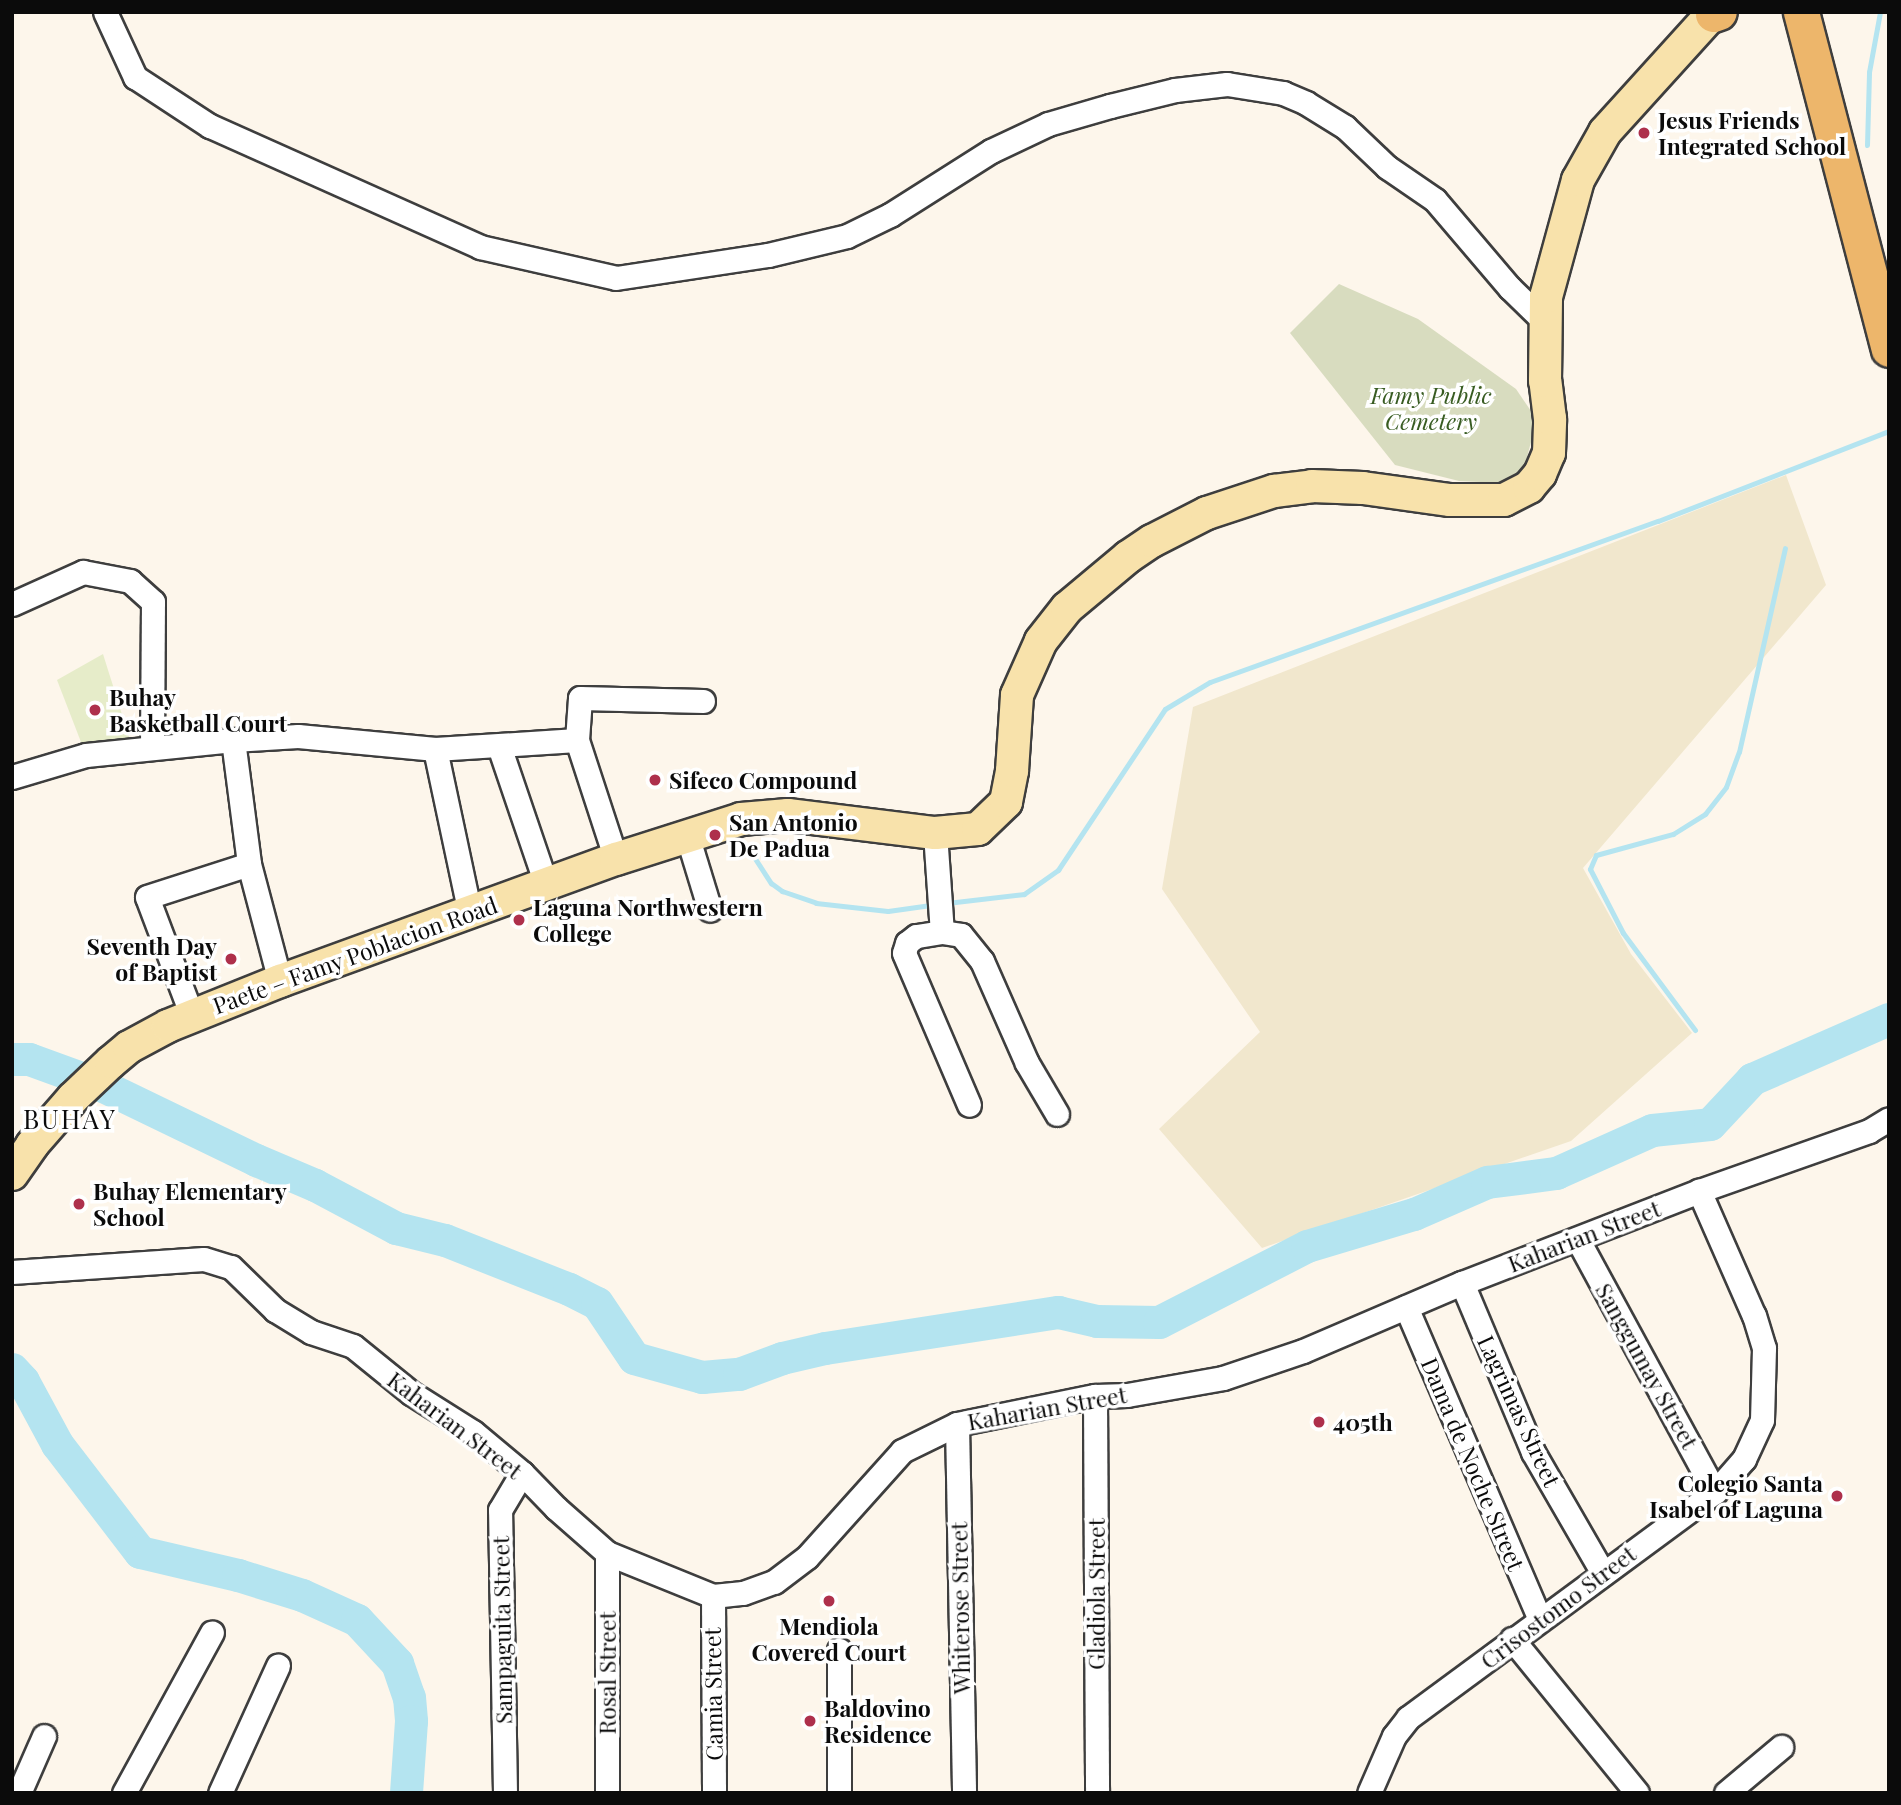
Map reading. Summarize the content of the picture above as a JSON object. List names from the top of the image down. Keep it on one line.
{"streets":{"main road":["Paete – Famy Poblacion Road"],"street":["Kaharian Street","Sanggumay Street","Lagrimas Street","Dama de Noche Street","Gladiola Street","Crisostomo Street","Whiterose Street","Sampaguita Street","Rosal Street","Camia Street"]},"crossings":[["Kaharian Street","Sanggumay Street"],["Kaharian Street","Lagrimas Street"],["Kaharian Street","Dama de Noche Street"],["Kaharian Street","Gladiola Street"],["Kaharian Street","Crisostomo Street"],["Kaharian Street","Whiterose Street"],["Kaharian Street","Sampaguita Street"],["Kaharian Street","Rosal Street"],["Kaharian Street","Camia Street"],["Sanggumay Street","Crisostomo Street"],["Lagrimas Street","Crisostomo Street"],["Dama de Noche Street","Crisostomo Street"]],"districts":["BUHAY"],"parks":["Famy Public Cemetery"],"places":["Jesus Friends Integrated School","Buhay Basketball Court","Sifeco Compound","San Antonio De Padua","Laguna Northwestern College","Seventh Day of Baptist","Buhay Elementary School","405th","Colegio Santa Isabel of Laguna","Mendiola Covered Court","Baldovino Residence"]}
